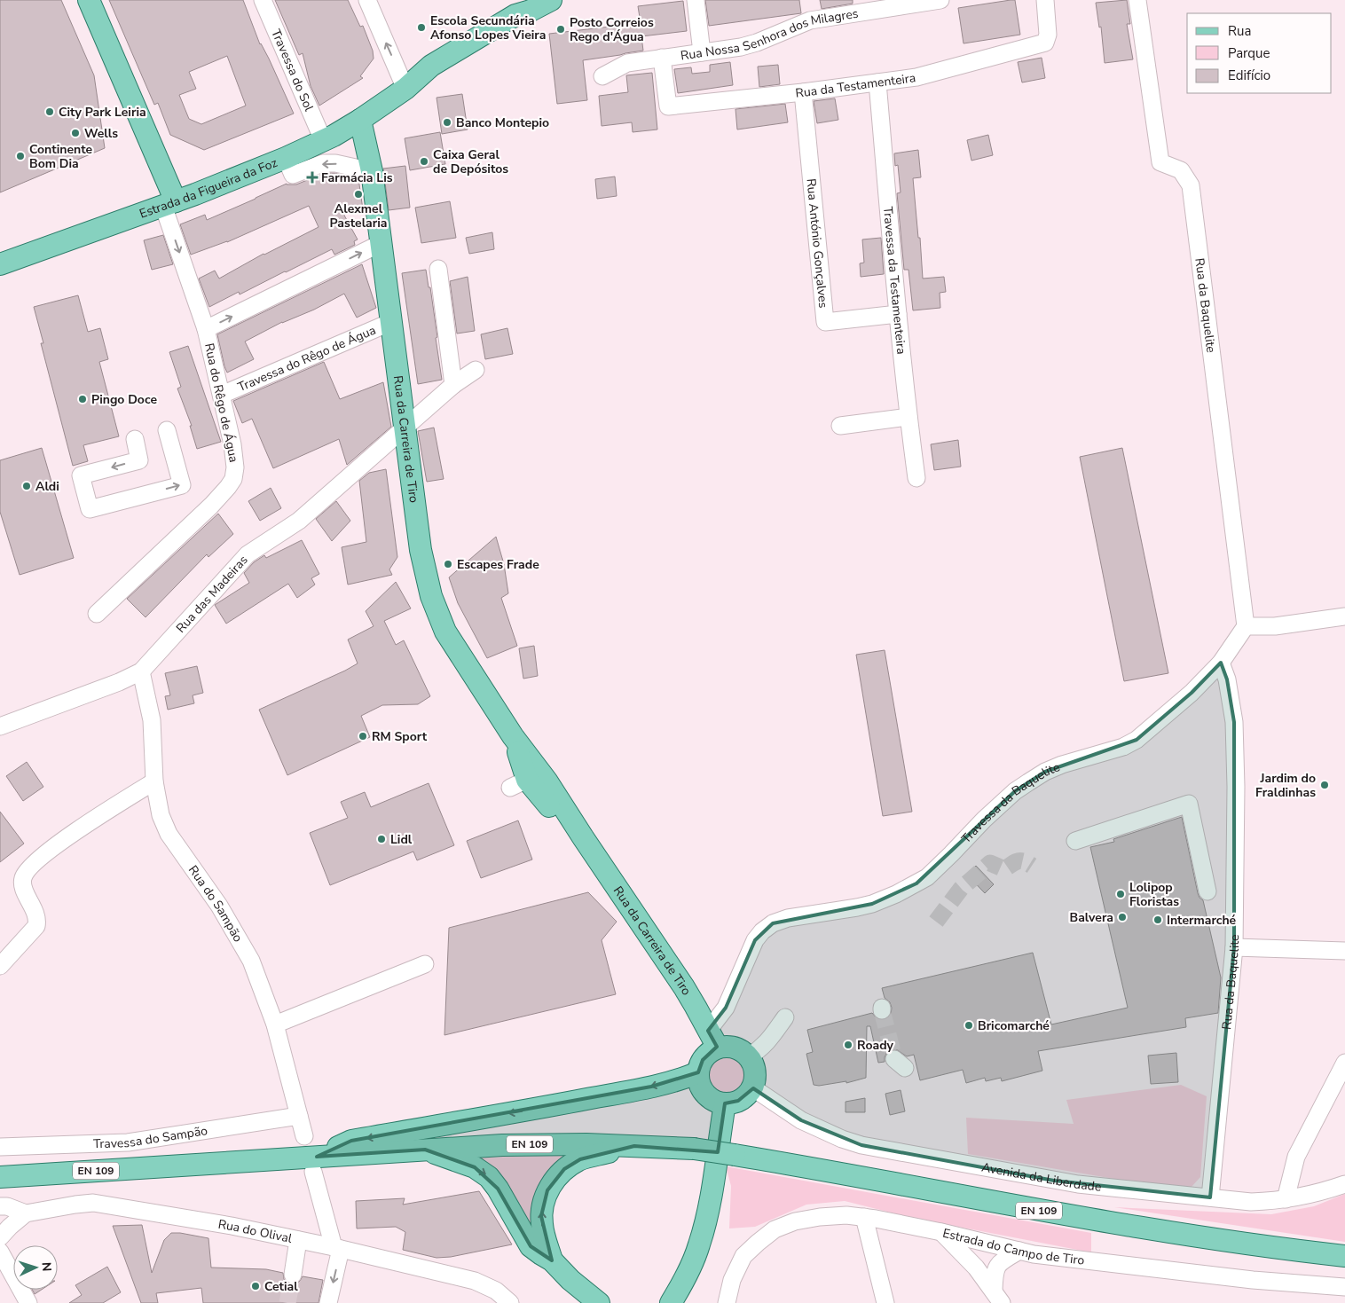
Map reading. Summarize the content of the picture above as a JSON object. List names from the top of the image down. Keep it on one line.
{"streets":{"main road":["Estrada da Figueira da Foz","Rua da Carreira de Tiro","EN 109"],"street":["Rua Nossa Senhora dos Milagres","Travessa do Sol","Rua da Testamenteira","Rua António Gonçalves","Travessa da Testamenteira","Rua da Baquelite","Travessa do Rêgo de Água","Rua do Rêgo de Água","Rua das Madeiras","Travessa da Baquelite","Rua do Sampão","Travessa do Sampão","Avenida da Liberdade","Rua do Olival","Estrada do Campo de Tiro"]},"crossings":[["Rua Nossa Senhora dos Milagres","Rua da Testamenteira"],["Travessa do Sol","Estrada da Figueira da Foz"],["Rua da Testamenteira","Rua António Gonçalves"],["Rua da Testamenteira","Travessa da Testamenteira"],["Estrada da Figueira da Foz","Rua da Carreira de Tiro"],["Rua António Gonçalves","Travessa da Testamenteira"],["Rua da Baquelite","Travessa da Baquelite"],["Rua da Baquelite","Avenida da Liberdade"],["Travessa do Rêgo de Água","Rua do Rêgo de Água"],["Travessa do Rêgo de Água","Rua da Carreira de Tiro"],["Rua do Rêgo de Água","Rua da Carreira de Tiro"],["Rua da Carreira de Tiro","Rua das Madeiras"],["Rua da Carreira de Tiro","Travessa da Baquelite"],["Rua da Carreira de Tiro","Avenida da Liberdade"],["Rua das Madeiras","Rua do Sampão"],["Travessa da Baquelite","Avenida da Liberdade"],["Rua do Sampão","Travessa do Sampão"]],"one_way":["Rua do Rêgo de Água"],"places":{"other":["Escola Secundária Afonso Lopes Vieira","Posto Correios Rego d'Água","City Park Leiria","Banco Montepio","Wells","Continente Bom Dia","Caixa Geral de Depósitos","Alexmel Pastelaria","Pingo Doce","Aldi","Escapes Frade","RM Sport","Jardim do Fraldinhas","Lidl","Lolipop Floristas","Balvera","Intermarché","Bricomarché","Roady","Cetial"],"health":["Farmácia Lis"]},"legend":["Rua","Parque","Edifício"],"north":"right"}
